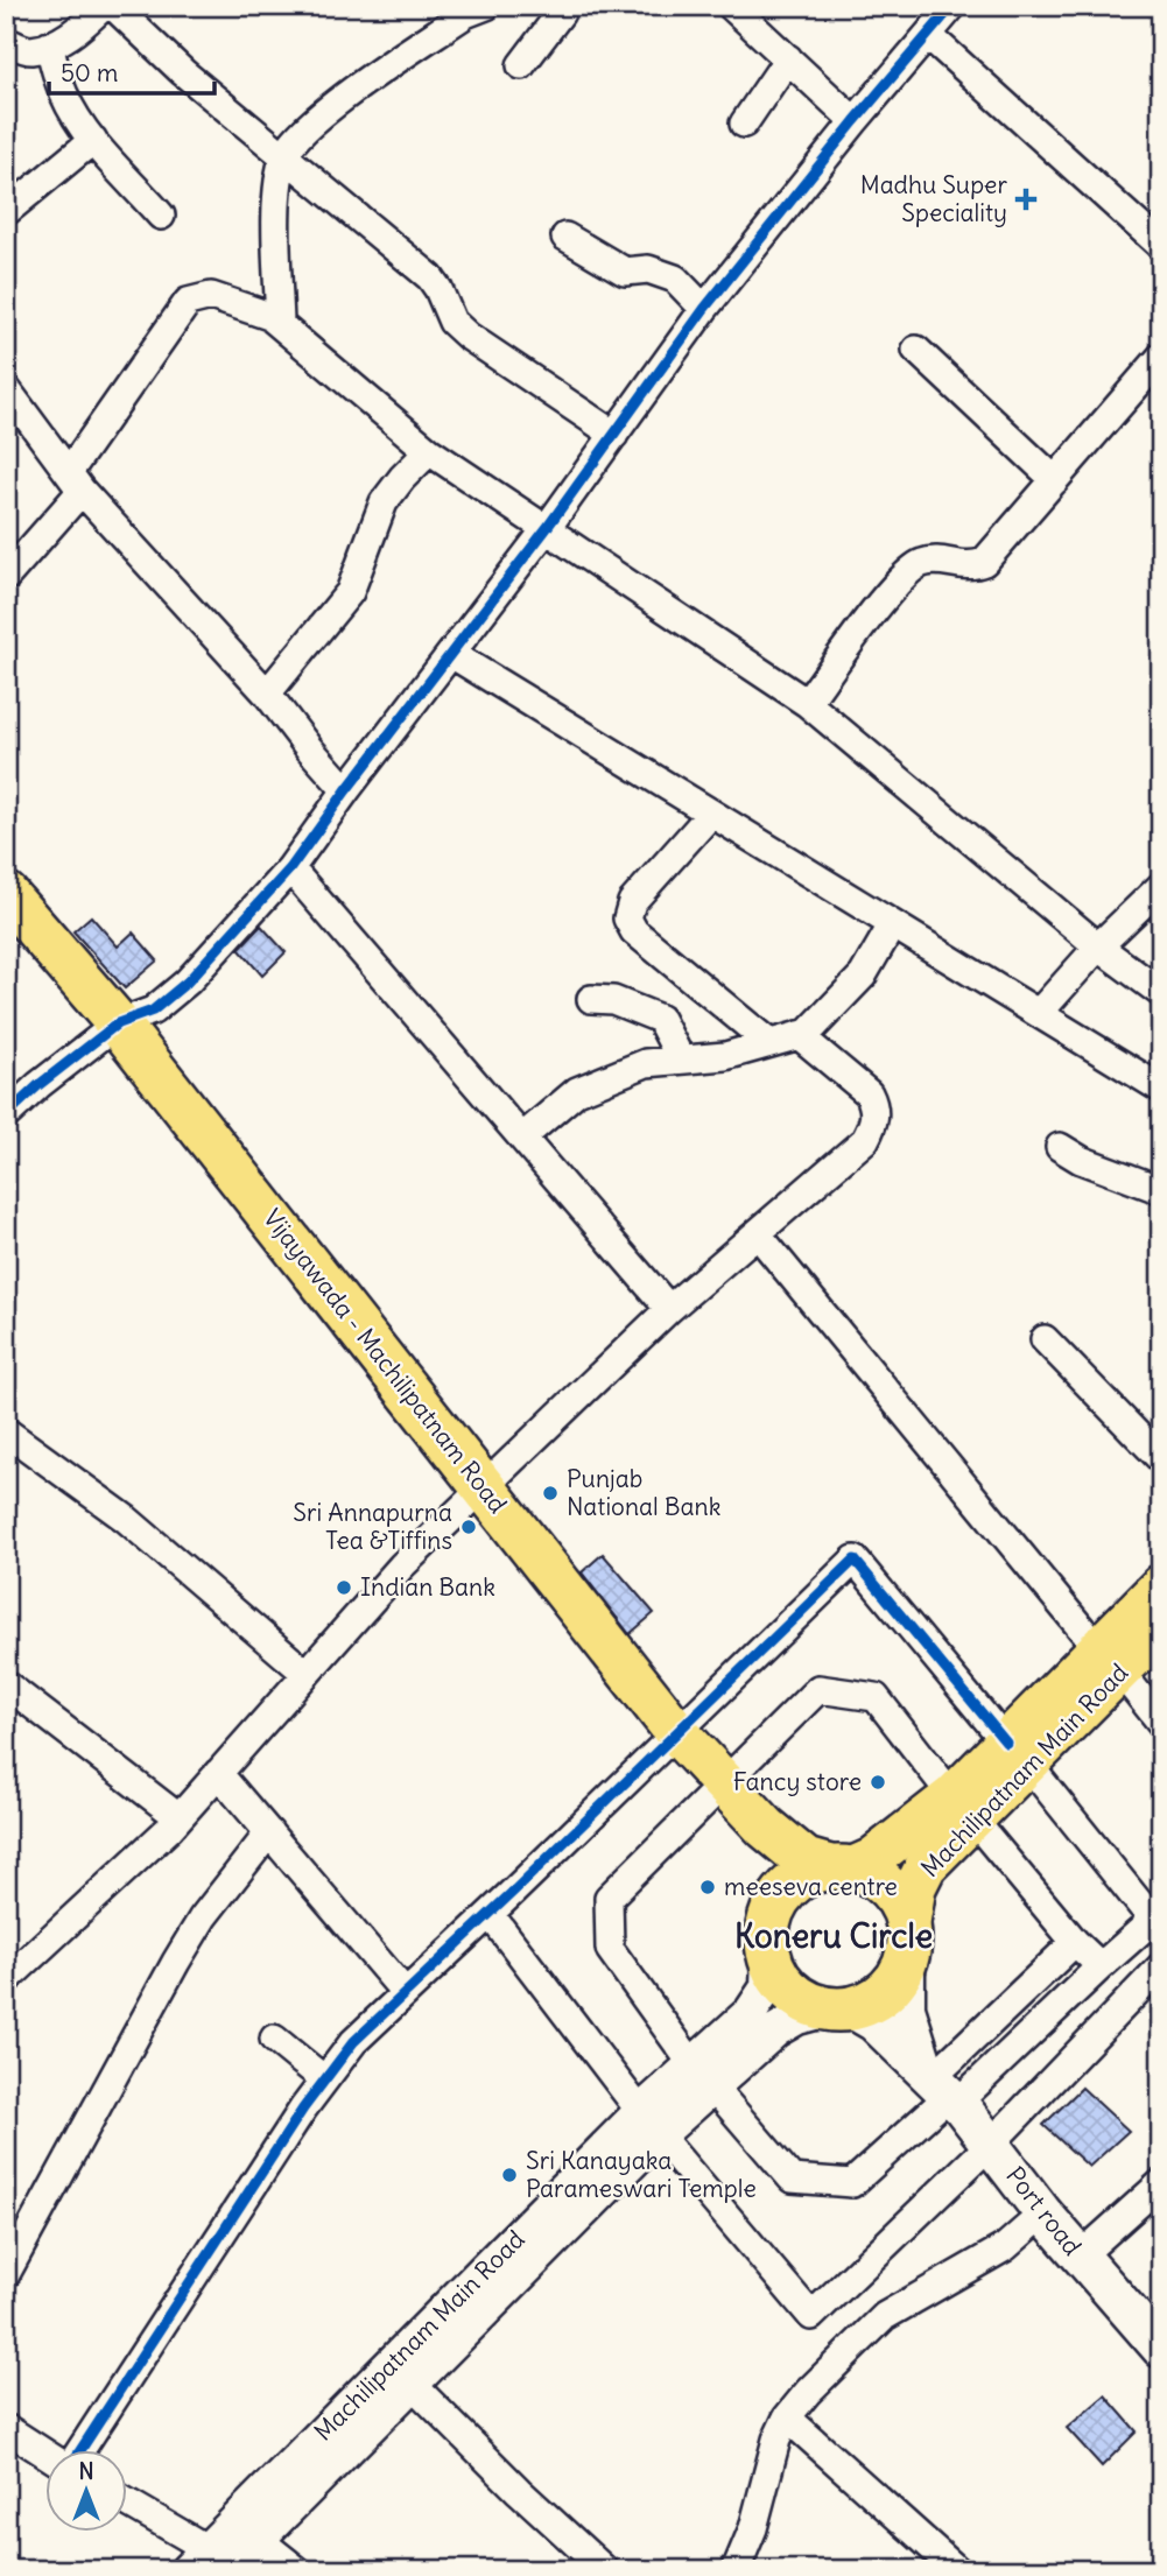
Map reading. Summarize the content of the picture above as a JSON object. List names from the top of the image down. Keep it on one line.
{"streets":{"highway":["Vijayawada - Machilipatnam Road"],"main road":["Machilipatnam Main Road","Port road"]},"crossings":[["Vijayawada - Machilipatnam Road","Machilipatnam Main Road"],["Vijayawada - Machilipatnam Road","Port road"],["Machilipatnam Main Road","Port road"]],"districts":["Koneru Circle"],"places":{"health":["Madhu Super Speciality"],"other":["Punjab National Bank","Sri Annapurna Tea &Tiffins","Indian Bank","Fancy store","meeseva centre","Sri Kanayaka Parameswari Temple"]},"scale_bar":"50 m","north":"top"}
